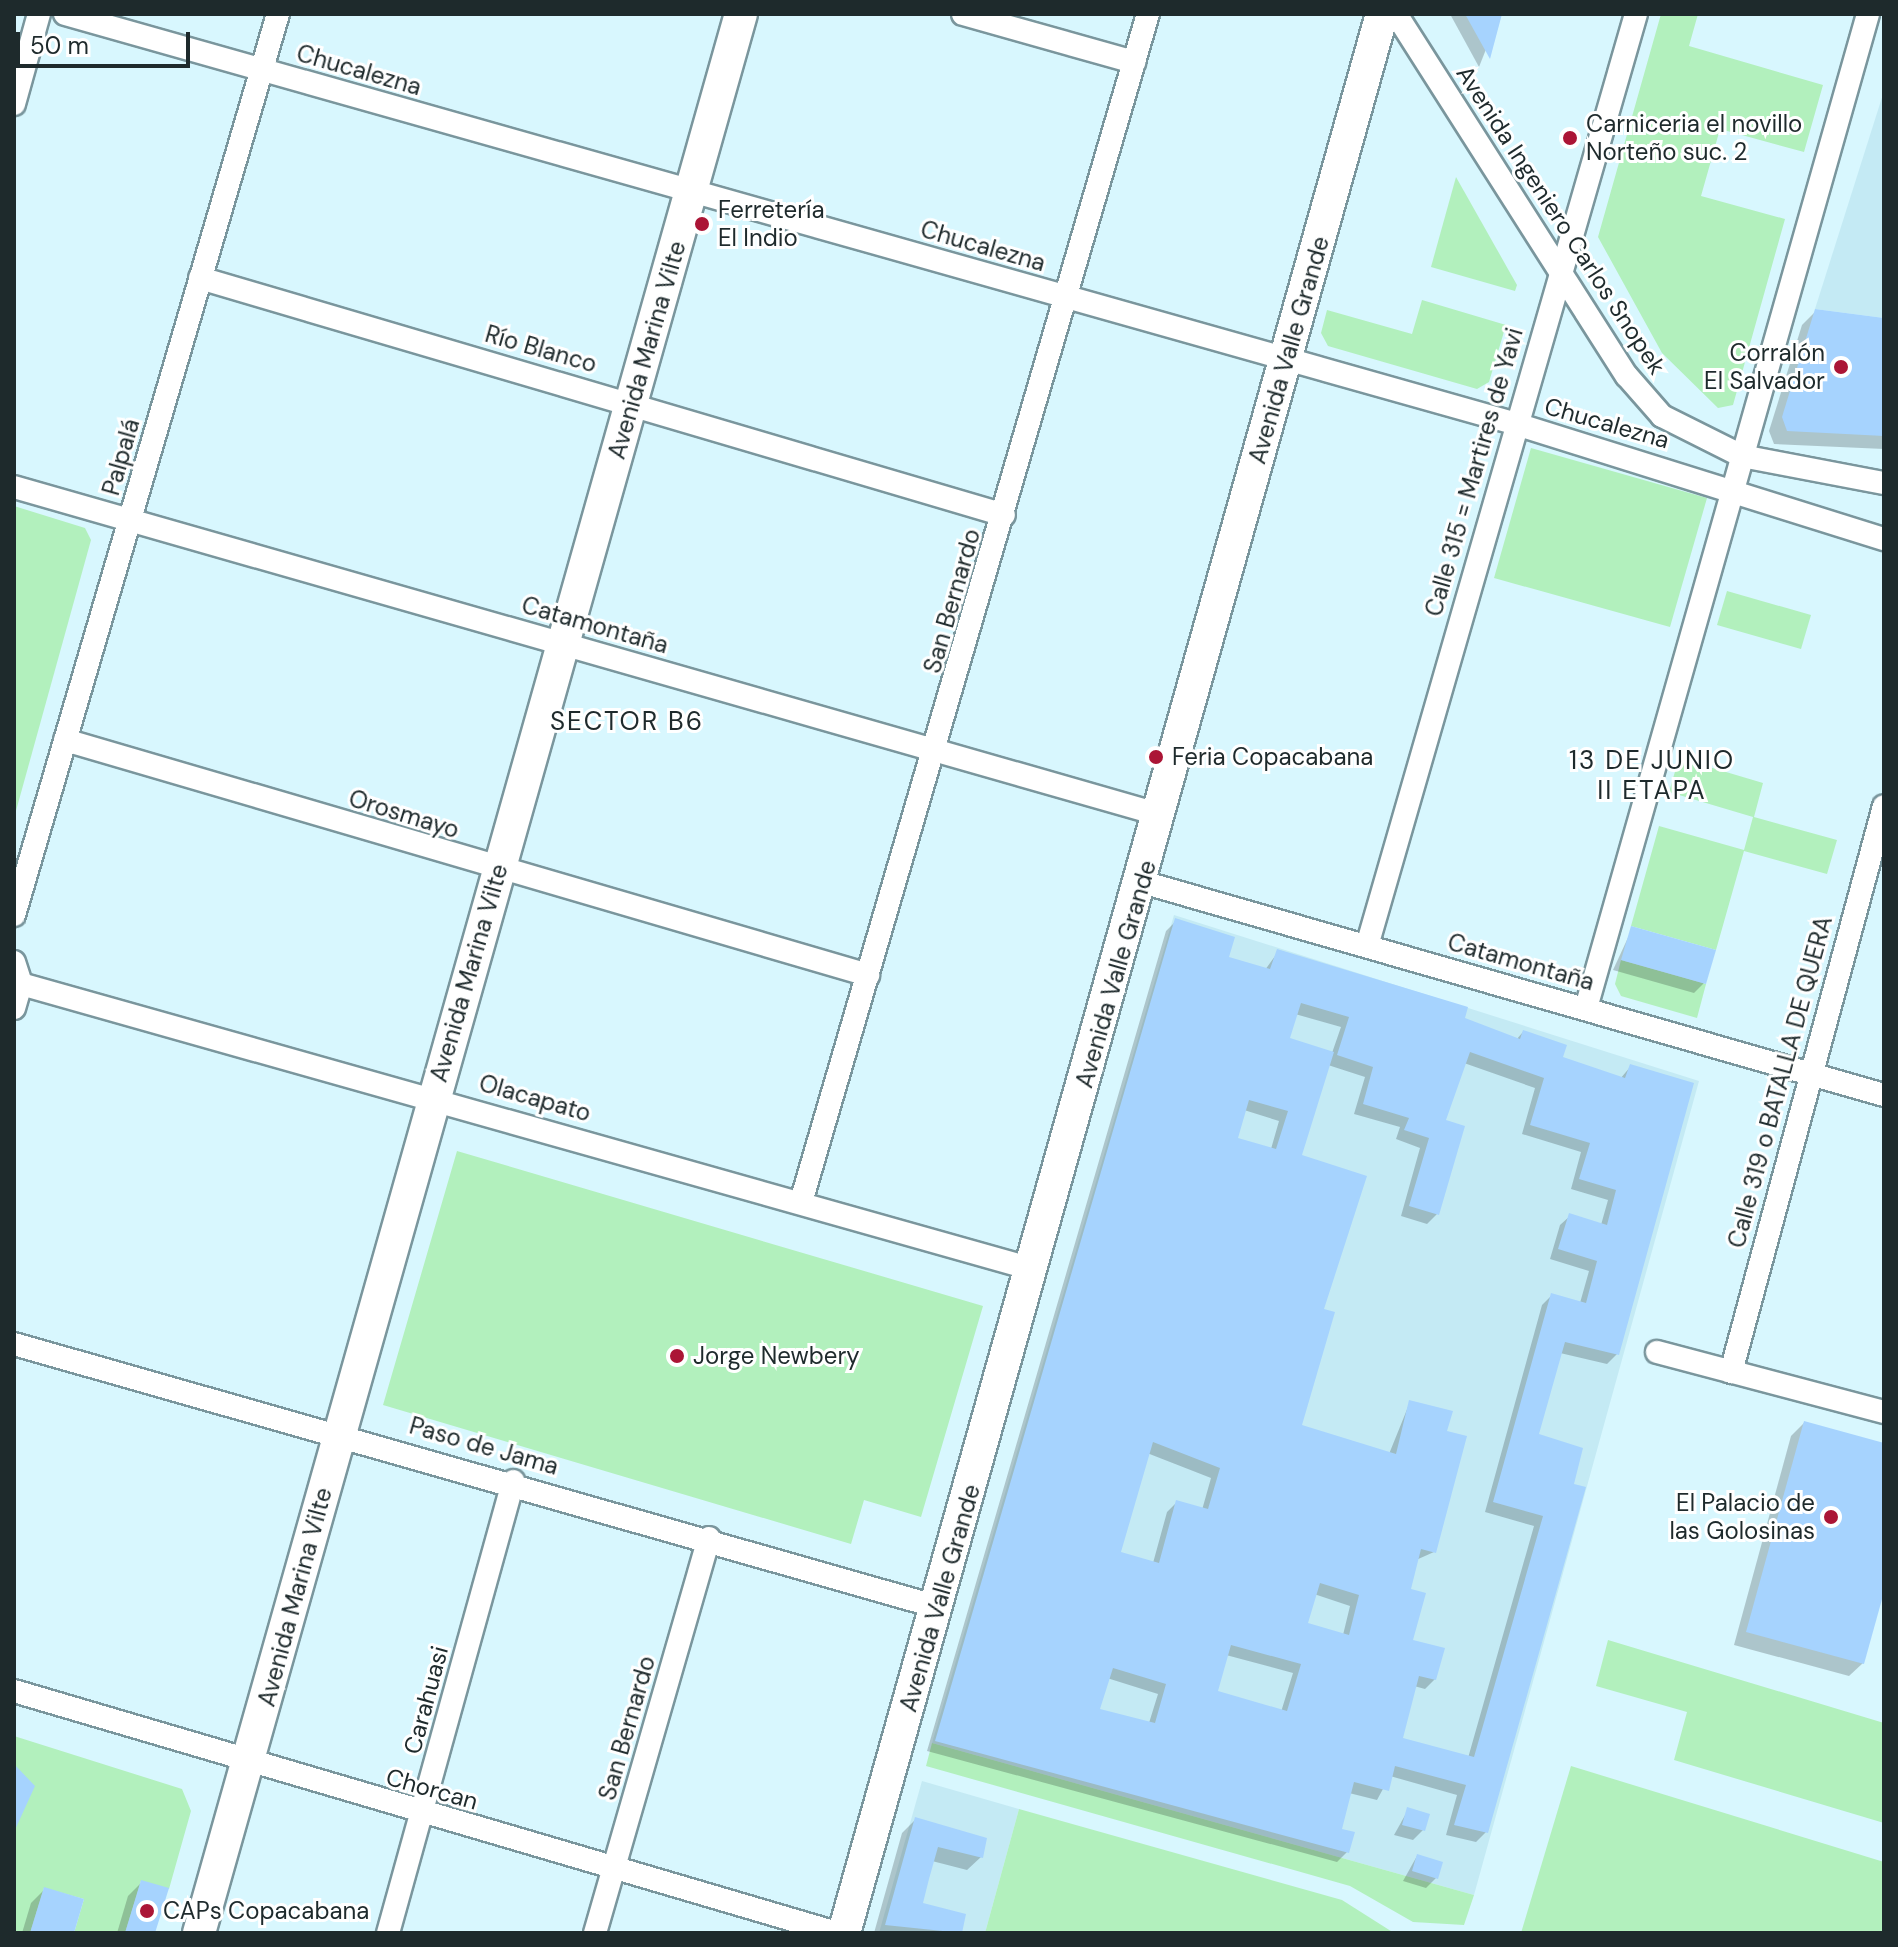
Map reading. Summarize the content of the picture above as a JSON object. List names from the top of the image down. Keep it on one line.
{"streets":{"street":["Chucalezna","Avenida Ingeniero Carlos Snopek","Río Blanco","Avenida Marina Vilte","Avenida Valle Grande","Palpalá","Calle 315 = Martires de Yavi","San Bernardo","Catamontaña","Orosmayo","Calle 319 o BATALLA DE QUERA","Olacapato","Paso de Jama","Carahuasi","Chorcan"]},"crossings":[["Chucalezna","Avenida Marina Vilte"],["Chucalezna","Avenida Valle Grande"],["Chucalezna","Palpalá"],["Chucalezna","Calle 315 = Martires de Yavi"],["Chucalezna","San Bernardo"],["Avenida Ingeniero Carlos Snopek","Calle 315 = Martires de Yavi"],["Río Blanco","Avenida Marina Vilte"],["Río Blanco","Palpalá"],["Río Blanco","San Bernardo"],["Avenida Marina Vilte","Catamontaña"],["Avenida Marina Vilte","Orosmayo"],["Avenida Marina Vilte","Olacapato"],["Avenida Marina Vilte","Paso de Jama"],["Avenida Marina Vilte","Chorcan"],["Avenida Valle Grande","Catamontaña"],["Avenida Valle Grande","Olacapato"],["Avenida Valle Grande","Paso de Jama"],["Palpalá","Catamontaña"],["Palpalá","Orosmayo"],["Calle 315 = Martires de Yavi","Catamontaña"],["San Bernardo","Catamontaña"],["San Bernardo","Orosmayo"],["San Bernardo","Olacapato"],["San Bernardo","Paso de Jama"],["San Bernardo","Chorcan"],["Catamontaña","Calle 319 o BATALLA DE QUERA"],["Paso de Jama","Carahuasi"],["Carahuasi","Chorcan"]],"districts":["SECTOR B6","13 DE JUNIO II ETAPA"],"places":["Carniceria el novillo Norteño suc. 2","Ferretería El Indio","Corralón El Salvador","Feria Copacabana","Jorge Newbery","El Palacio de las Golosinas","CAPs Copacabana"],"scale_bar":"50 m"}
